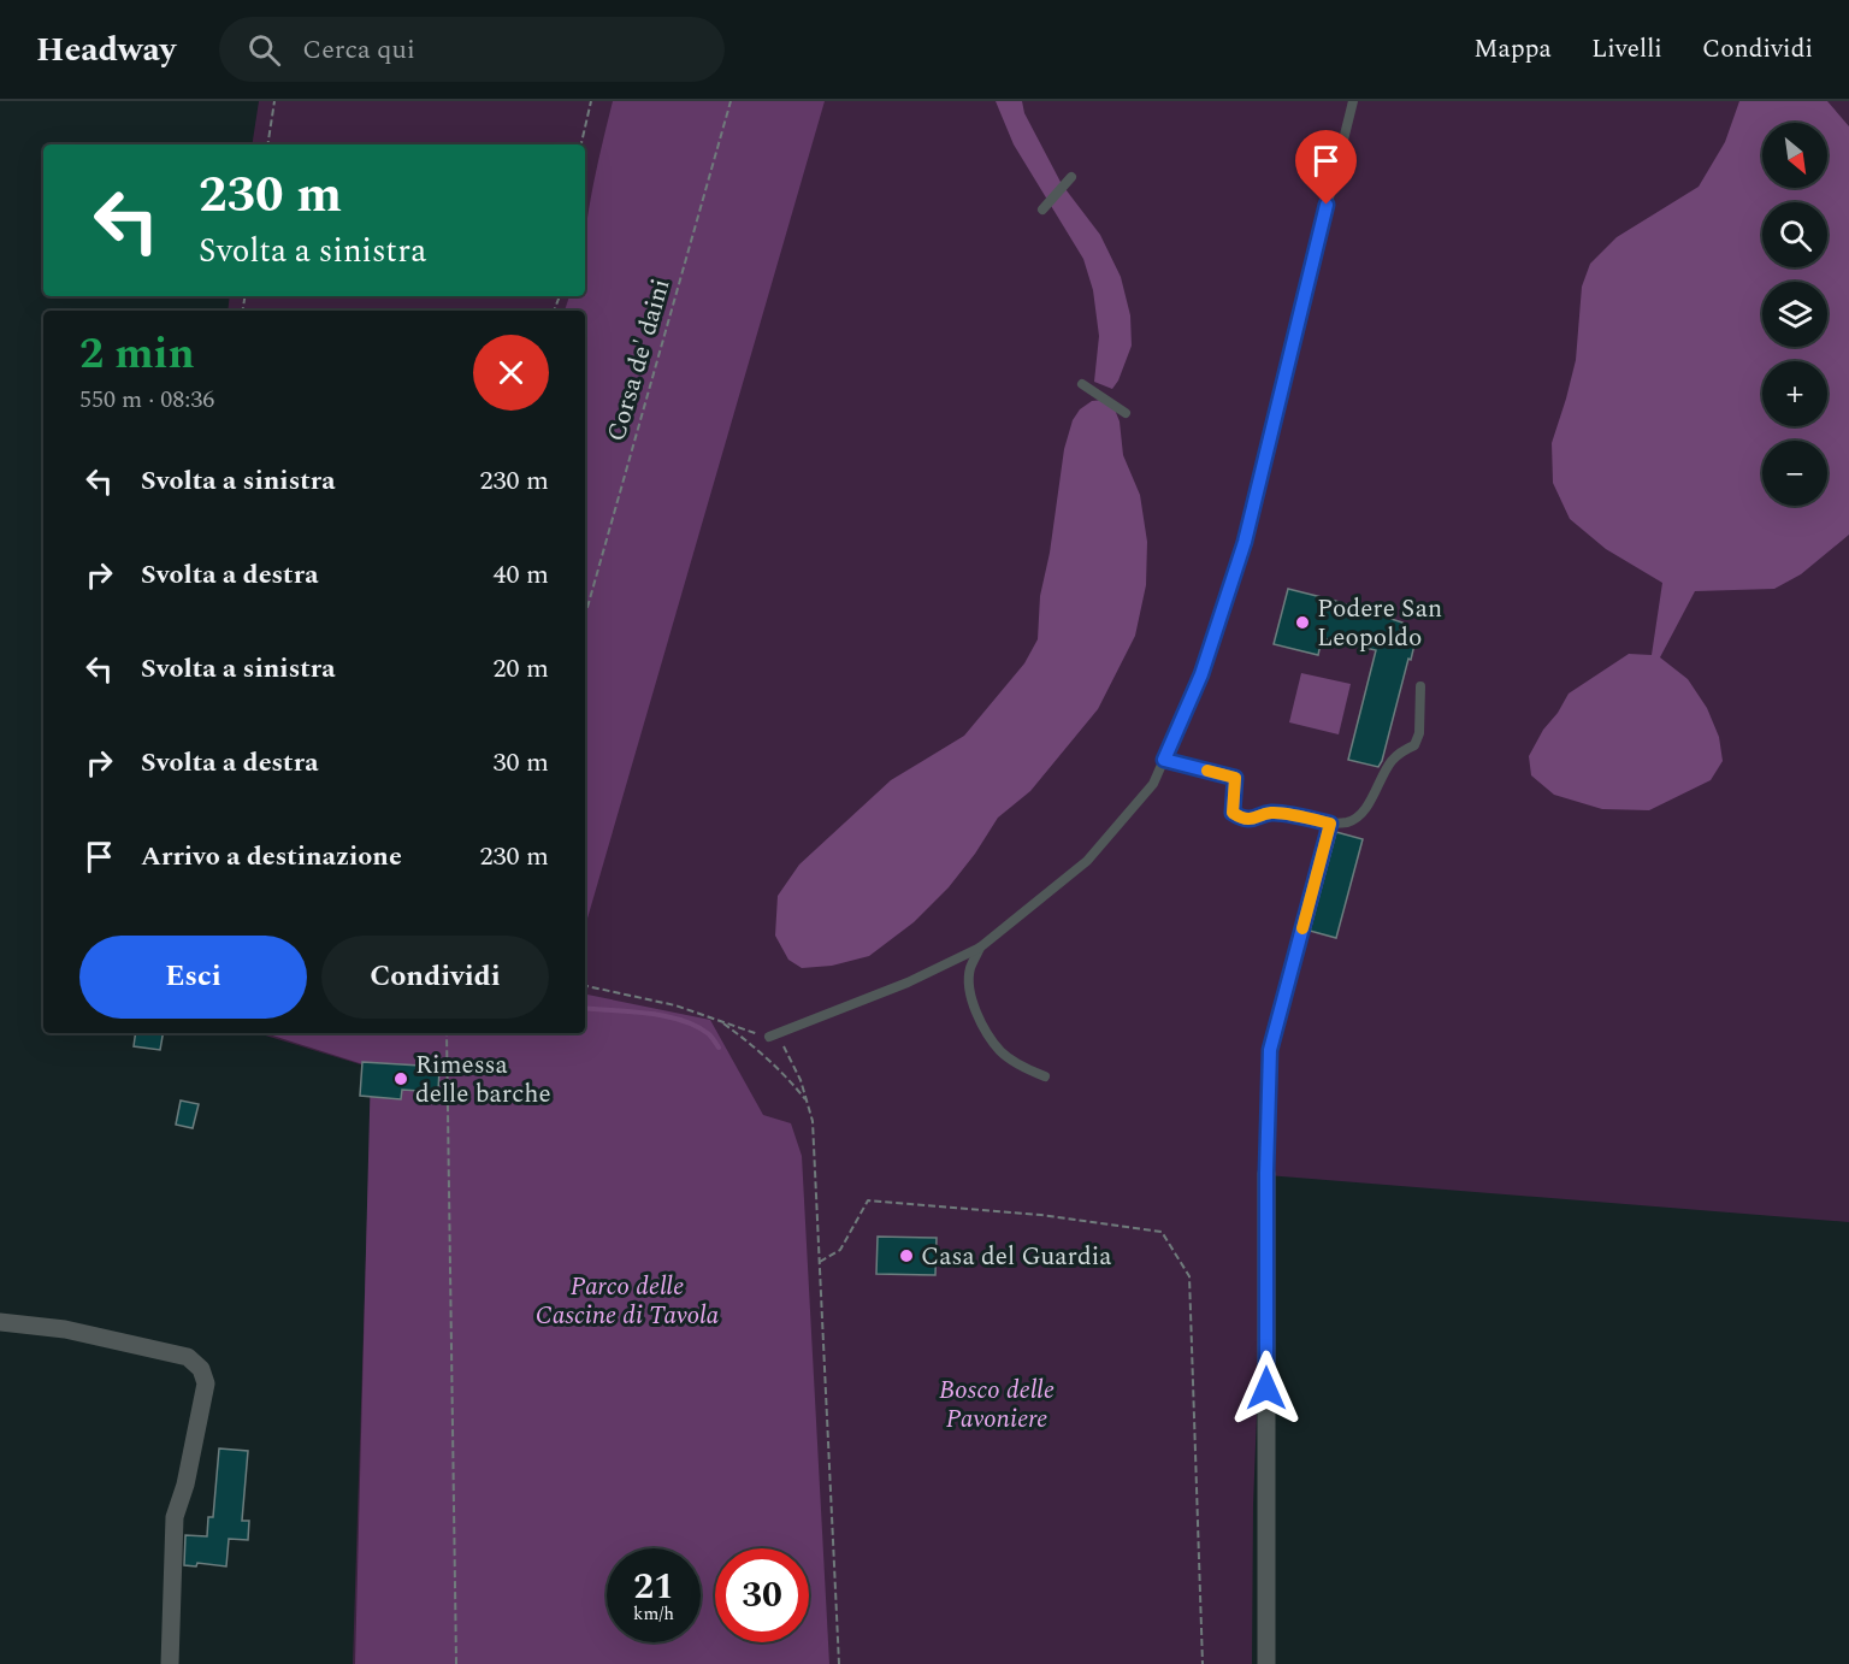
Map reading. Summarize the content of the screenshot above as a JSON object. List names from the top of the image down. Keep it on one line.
{"streets":{"path":["Corsa de' daini"]},"parks":["Parco delle Cascine di Tavola","Bosco delle Pavoniere"],"places":["Podere San Leopoldo","Rimessa delle barche","Casa del Guardia"],"north":"bottom right","page":{"header":"Headway","search":"Cerca qui","nav":["Mappa","Livelli","Condividi"],"map_buttons":["+","−"],"turn":["230 m","Svolta a sinistra"],"heading":["2 min","550 m · 08:36"],"list":[{"name":"Svolta a sinistra","value":"230 m"},{"name":"Svolta a destra","value":"40 m"},{"name":"Svolta a sinistra","value":"20 m"},{"name":"Svolta a destra","value":"30 m"},{"name":"Arrivo a destinazione","value":"230 m"}],"buttons":["Esci","Condividi"],"speed":"21 km/h","limit":"30"}}
